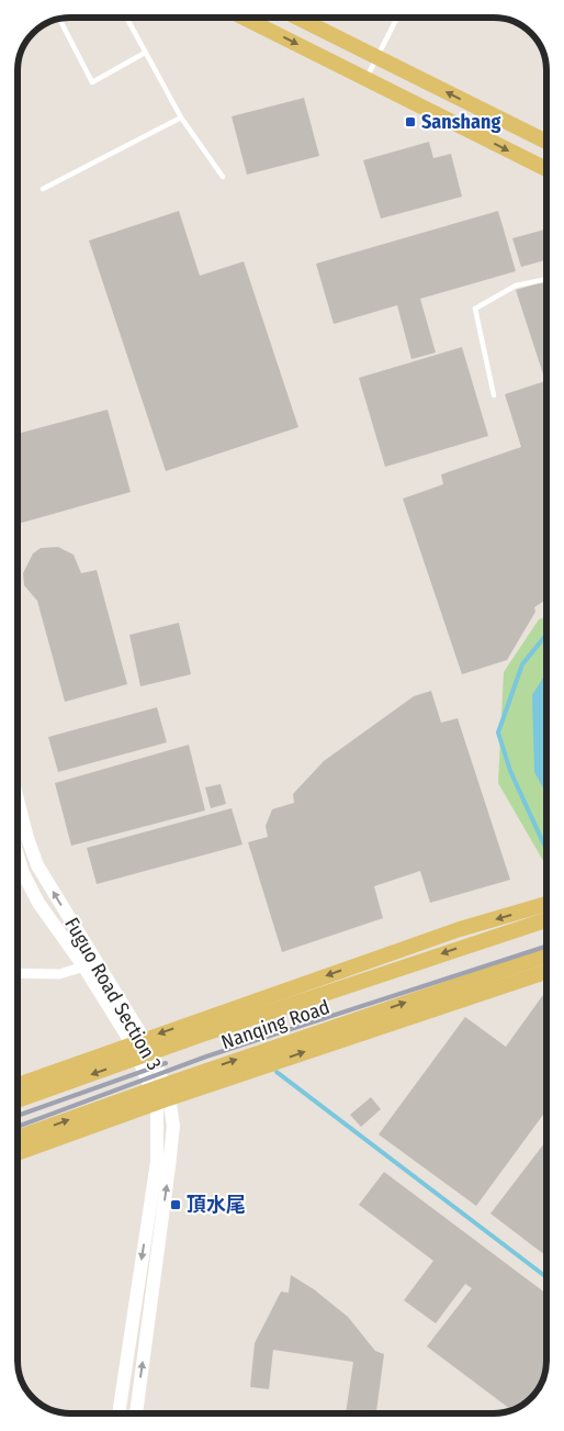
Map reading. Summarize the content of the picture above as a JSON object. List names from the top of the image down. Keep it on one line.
{"streets":{"main road":["Nanqing Road"],"street":["Fuguo Road Section 3"]},"crossings":[["Fuguo Road Section 3","Nanqing Road"]],"places":{"transit":["Sanshang","頂水尾"]}}
